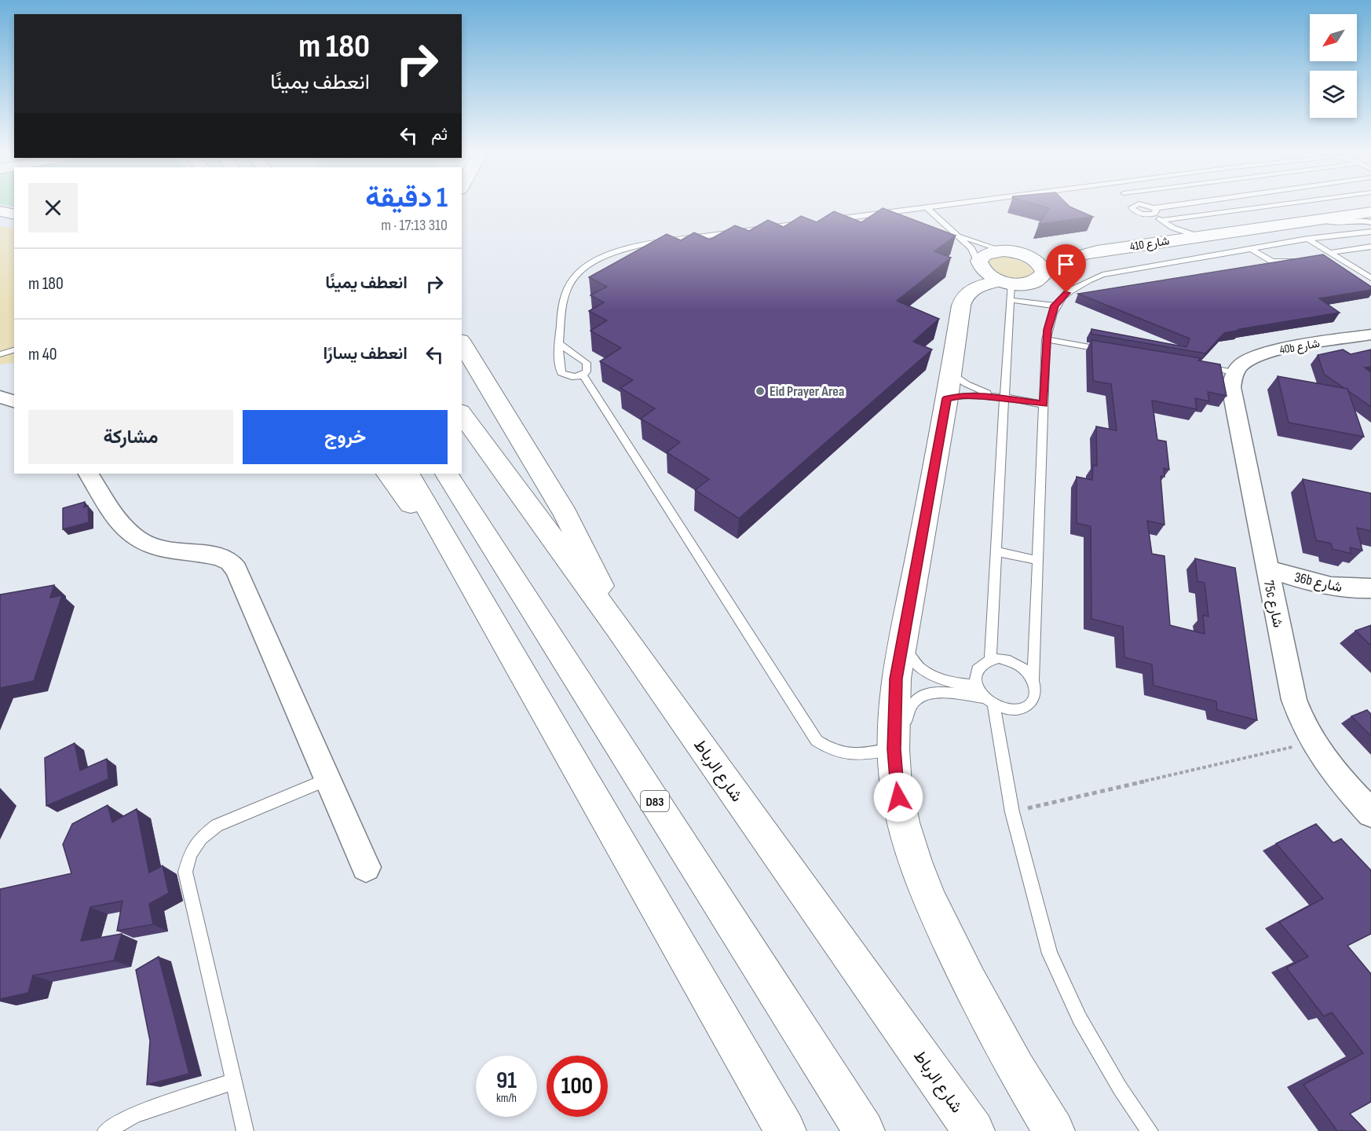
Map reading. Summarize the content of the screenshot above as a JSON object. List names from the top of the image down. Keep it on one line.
{"streets":{"main road":["شارع 410","شارع الرباط","D83"],"street":["40b شارع","36b شارع","75c شارع"]},"crossings":[["40b شارع","75c شارع"],["36b شارع","75c شارع"]],"places":["Eid Prayer Area"],"north":"bottom left","page":{"turn":["180 m","انعطف يمينًا"],"then":"ثم","heading":["1 دقيقة","310 m · 17:13"],"list":[{"name":"انعطف يمينًا","value":"180 m"},{"name":"انعطف يسارًا","value":"40 m"}],"buttons":["خروج","مشاركة"],"speed":"91 km/h","limit":"100"}}
